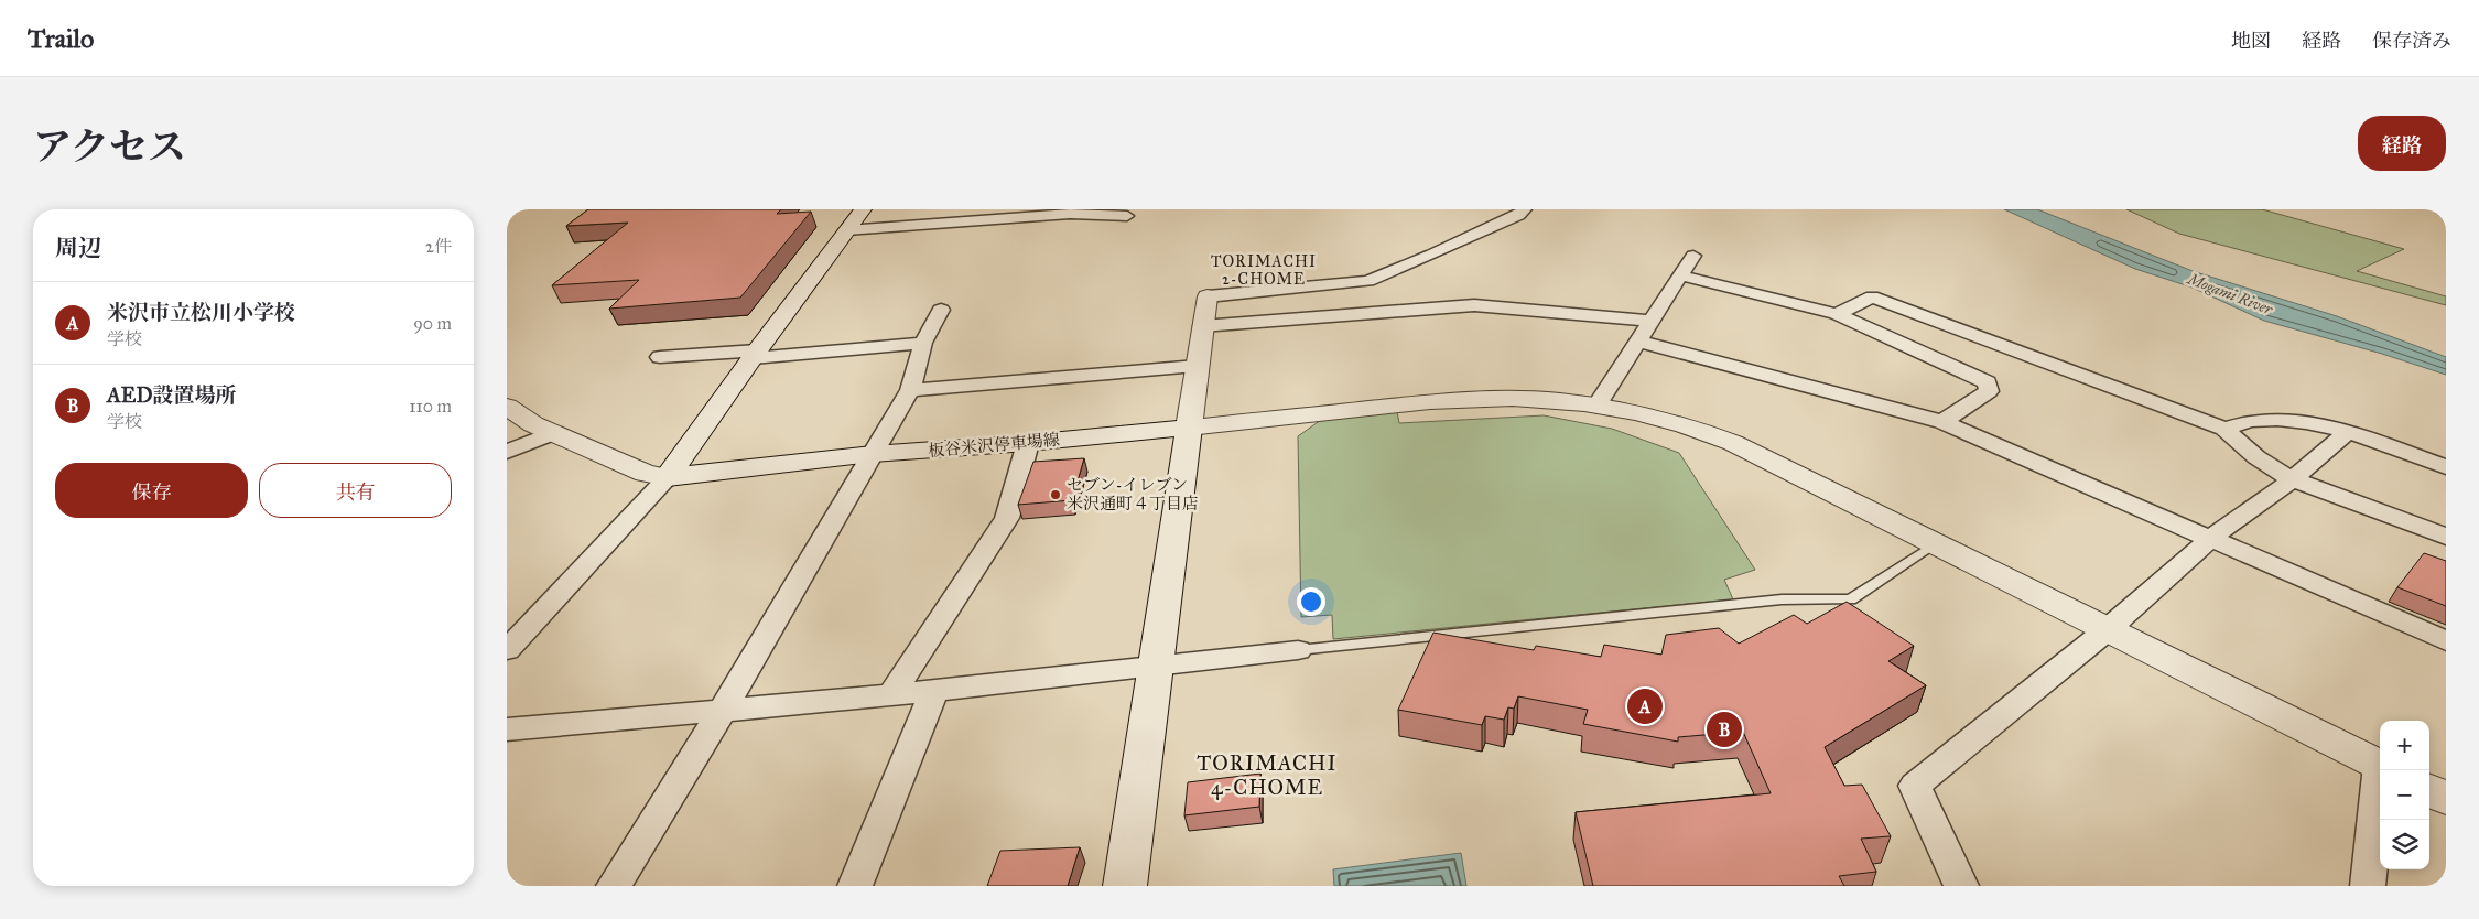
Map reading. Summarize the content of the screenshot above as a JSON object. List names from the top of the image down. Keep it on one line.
{"streets":{"main road":["板谷米沢停車場線"]},"districts":["TORIMACHI 2-CHOME","TORIMACHI 4-CHOME"],"water":["Mogami River"],"places":["セブン-イレブン 米沢通町４丁目店"],"page":{"header":"Trailo","nav":["地図","経路","保存済み"],"title":"アクセス","buttons":["経路",["保存","共有"]],"heading":["周辺","2件"],"list":[{"mark":"A","name":"米沢市立松川小学校","note":"学校","value":"90 m"},{"mark":"B","name":"AED設置場所","note":"学校","value":"110 m"}],"pins":["A","B"],"map_buttons":["+","−"]}}
